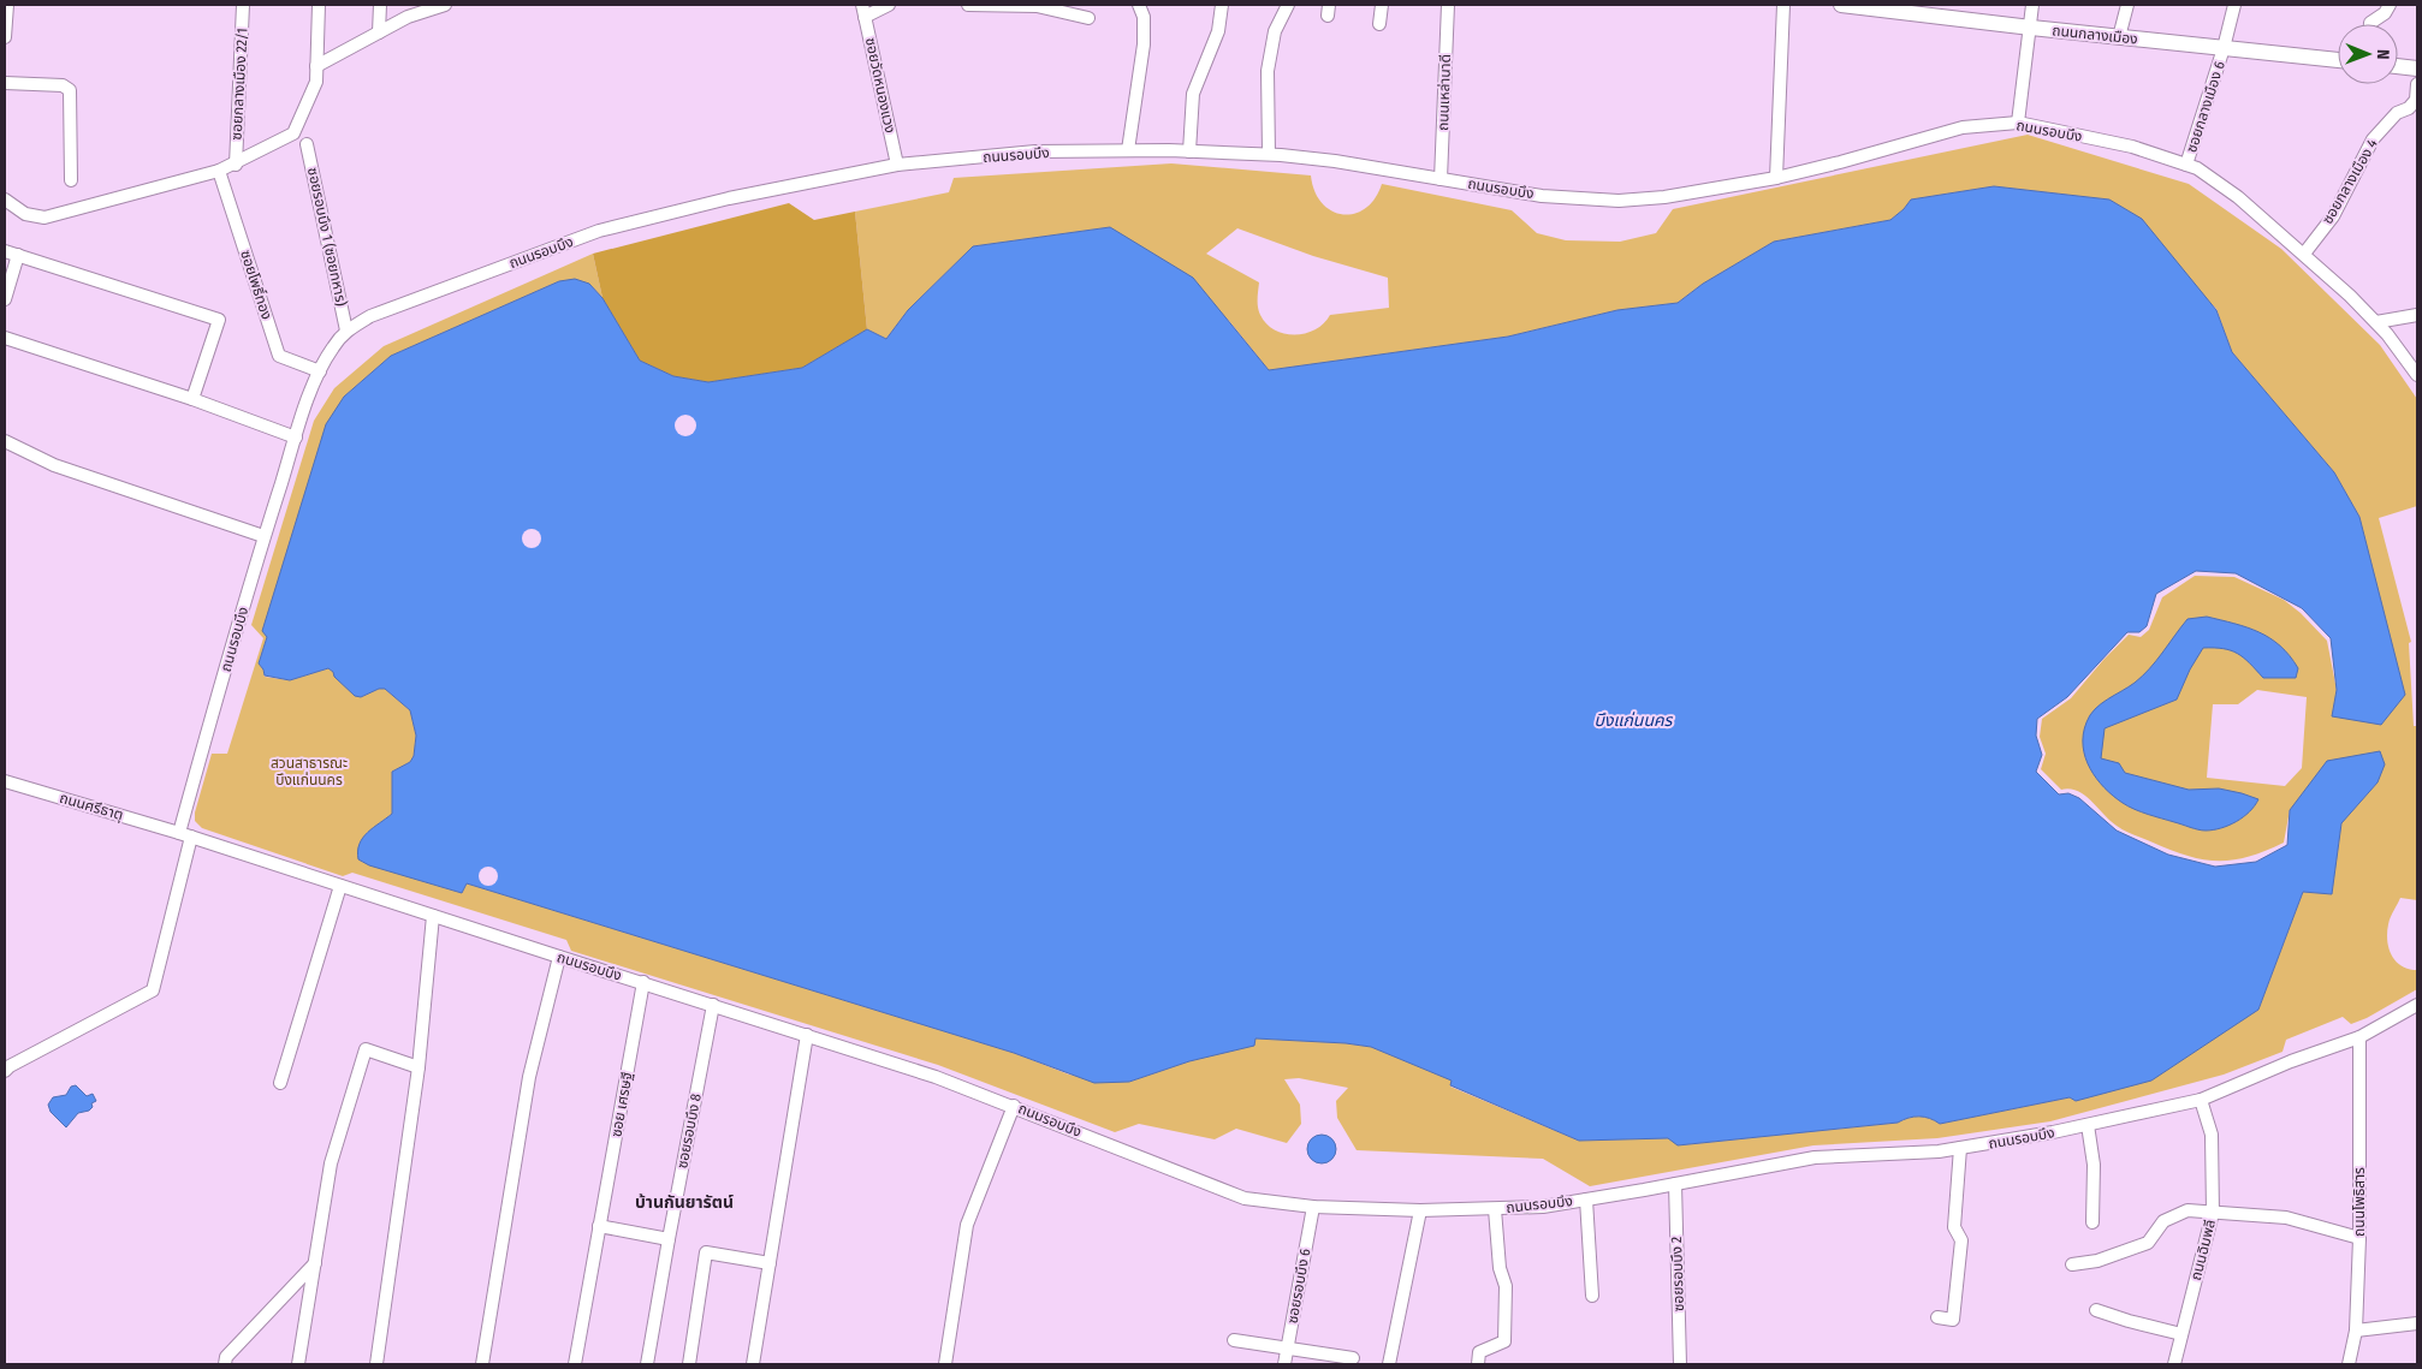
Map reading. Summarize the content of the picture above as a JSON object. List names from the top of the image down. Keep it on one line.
{"streets":{"main road":["ถนนกลางเมือง"],"street":["ซอยกลางเมือง 22/1","ซอยวัดหนองแวง","ถนนเหล่านาดี","ซอยกลางเมือง 6","ถนนรอบบึง","ซอยกลางเมือง 4","ซอยรอบบึง 1 (ซอยทหาร)","ซอยโพธิ์ทอง","ถนนศรีธาตุ","ซอย เศรษฐี","ซอยรอบบึง 8","ถนนโพธิสาร","ถนนฉิมพลี","ซอยรอบบึง 2","ซอยรอบบึง 6"]},"crossings":[["ถนนกลางเมือง","ซอยกลางเมือง 6"],["ซอยวัดหนองแวง","ถนนรอบบึง"],["ถนนเหล่านาดี","ถนนรอบบึง"],["ซอยกลางเมือง 6","ถนนรอบบึง"],["ถนนรอบบึง","ซอยกลางเมือง 4"],["ถนนรอบบึง","ซอยรอบบึง 1 (ซอยทหาร)"],["ถนนรอบบึง","ซอยโพธิ์ทอง"],["ถนนรอบบึง","ถนนศรีธาตุ"],["ถนนรอบบึง","ซอย เศรษฐี"],["ถนนรอบบึง","ซอยรอบบึง 8"],["ถนนรอบบึง","ถนนโพธิสาร"],["ถนนรอบบึง","ถนนฉิมพลี"],["ถนนรอบบึง","ซอยรอบบึง 2"],["ถนนรอบบึง","ซอยรอบบึง 6"]],"districts":["บ้านกันยารัตน์"],"water":["บึงแก่นนคร"],"parks":["สวนสาธารณะ บึงแก่นนคร"],"north":"right"}
